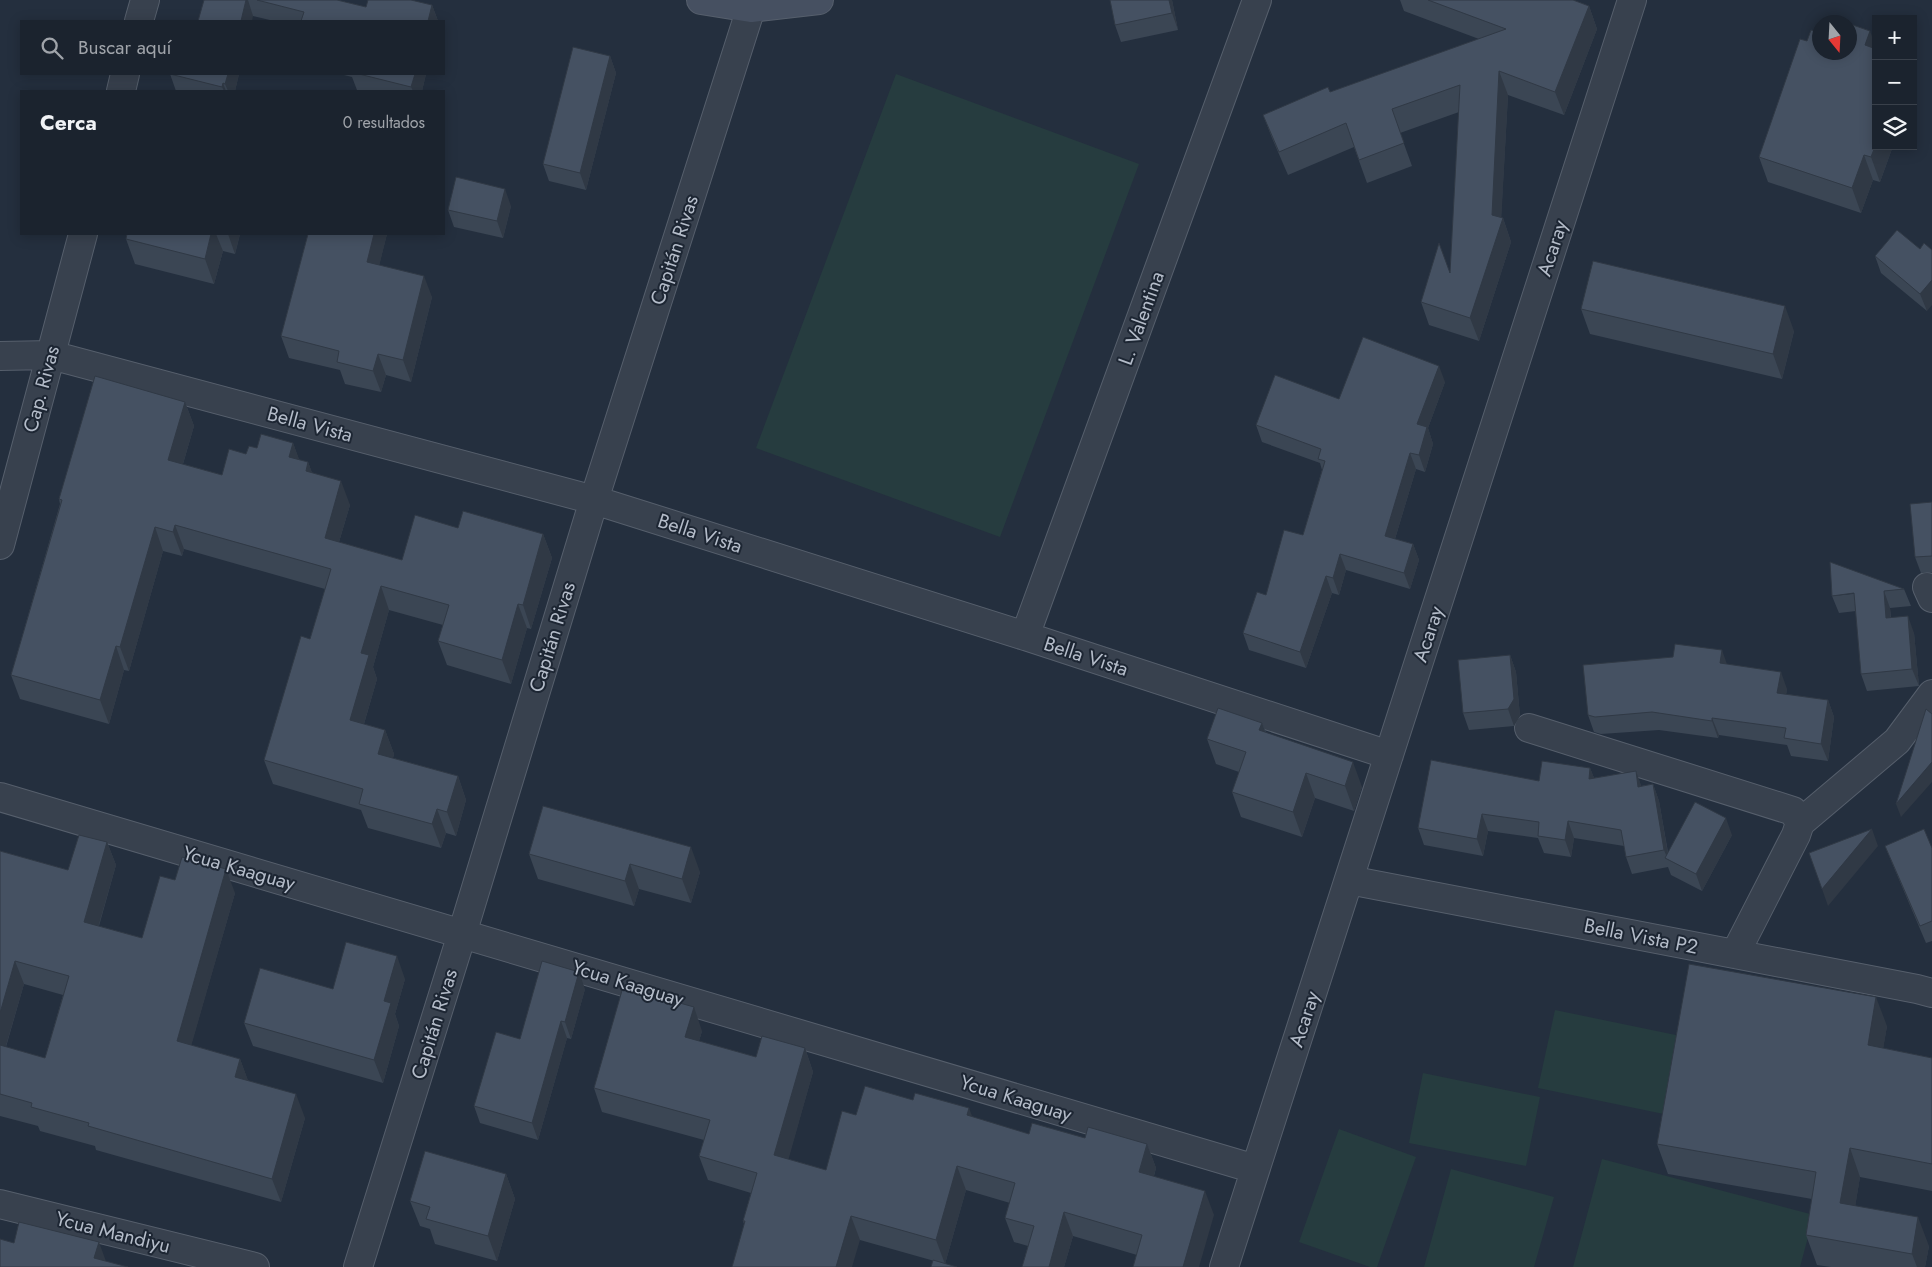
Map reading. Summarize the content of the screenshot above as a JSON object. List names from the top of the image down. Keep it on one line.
{"streets":{"street":["Acaray","Capitán Rivas","L. Valentina","Cap. Rivas","Bella Vista","Ycua Kaaguay","Bella Vista P2","Ycua Mandiyu"]},"crossings":[["Acaray","Bella Vista"],["Acaray","Ycua Kaaguay"],["Acaray","Bella Vista P2"],["Capitán Rivas","Bella Vista"],["Capitán Rivas","Ycua Kaaguay"],["L. Valentina","Bella Vista"],["Cap. Rivas","Bella Vista"]],"north":"bottom","page":{"map_buttons":["+","−"],"search":"Buscar aquí","heading":["Cerca","0 resultados"]}}
